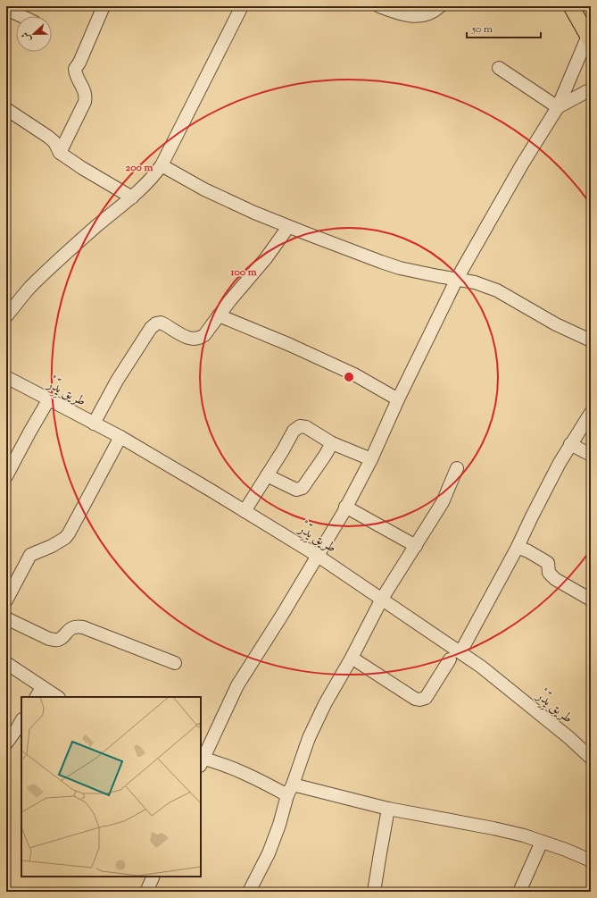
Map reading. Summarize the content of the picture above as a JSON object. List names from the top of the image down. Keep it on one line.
{"streets":{"street":["طريق يِدِّرْ"]},"scale_bar":"50 m","north":"left","rings":["200 m","100 m"]}
